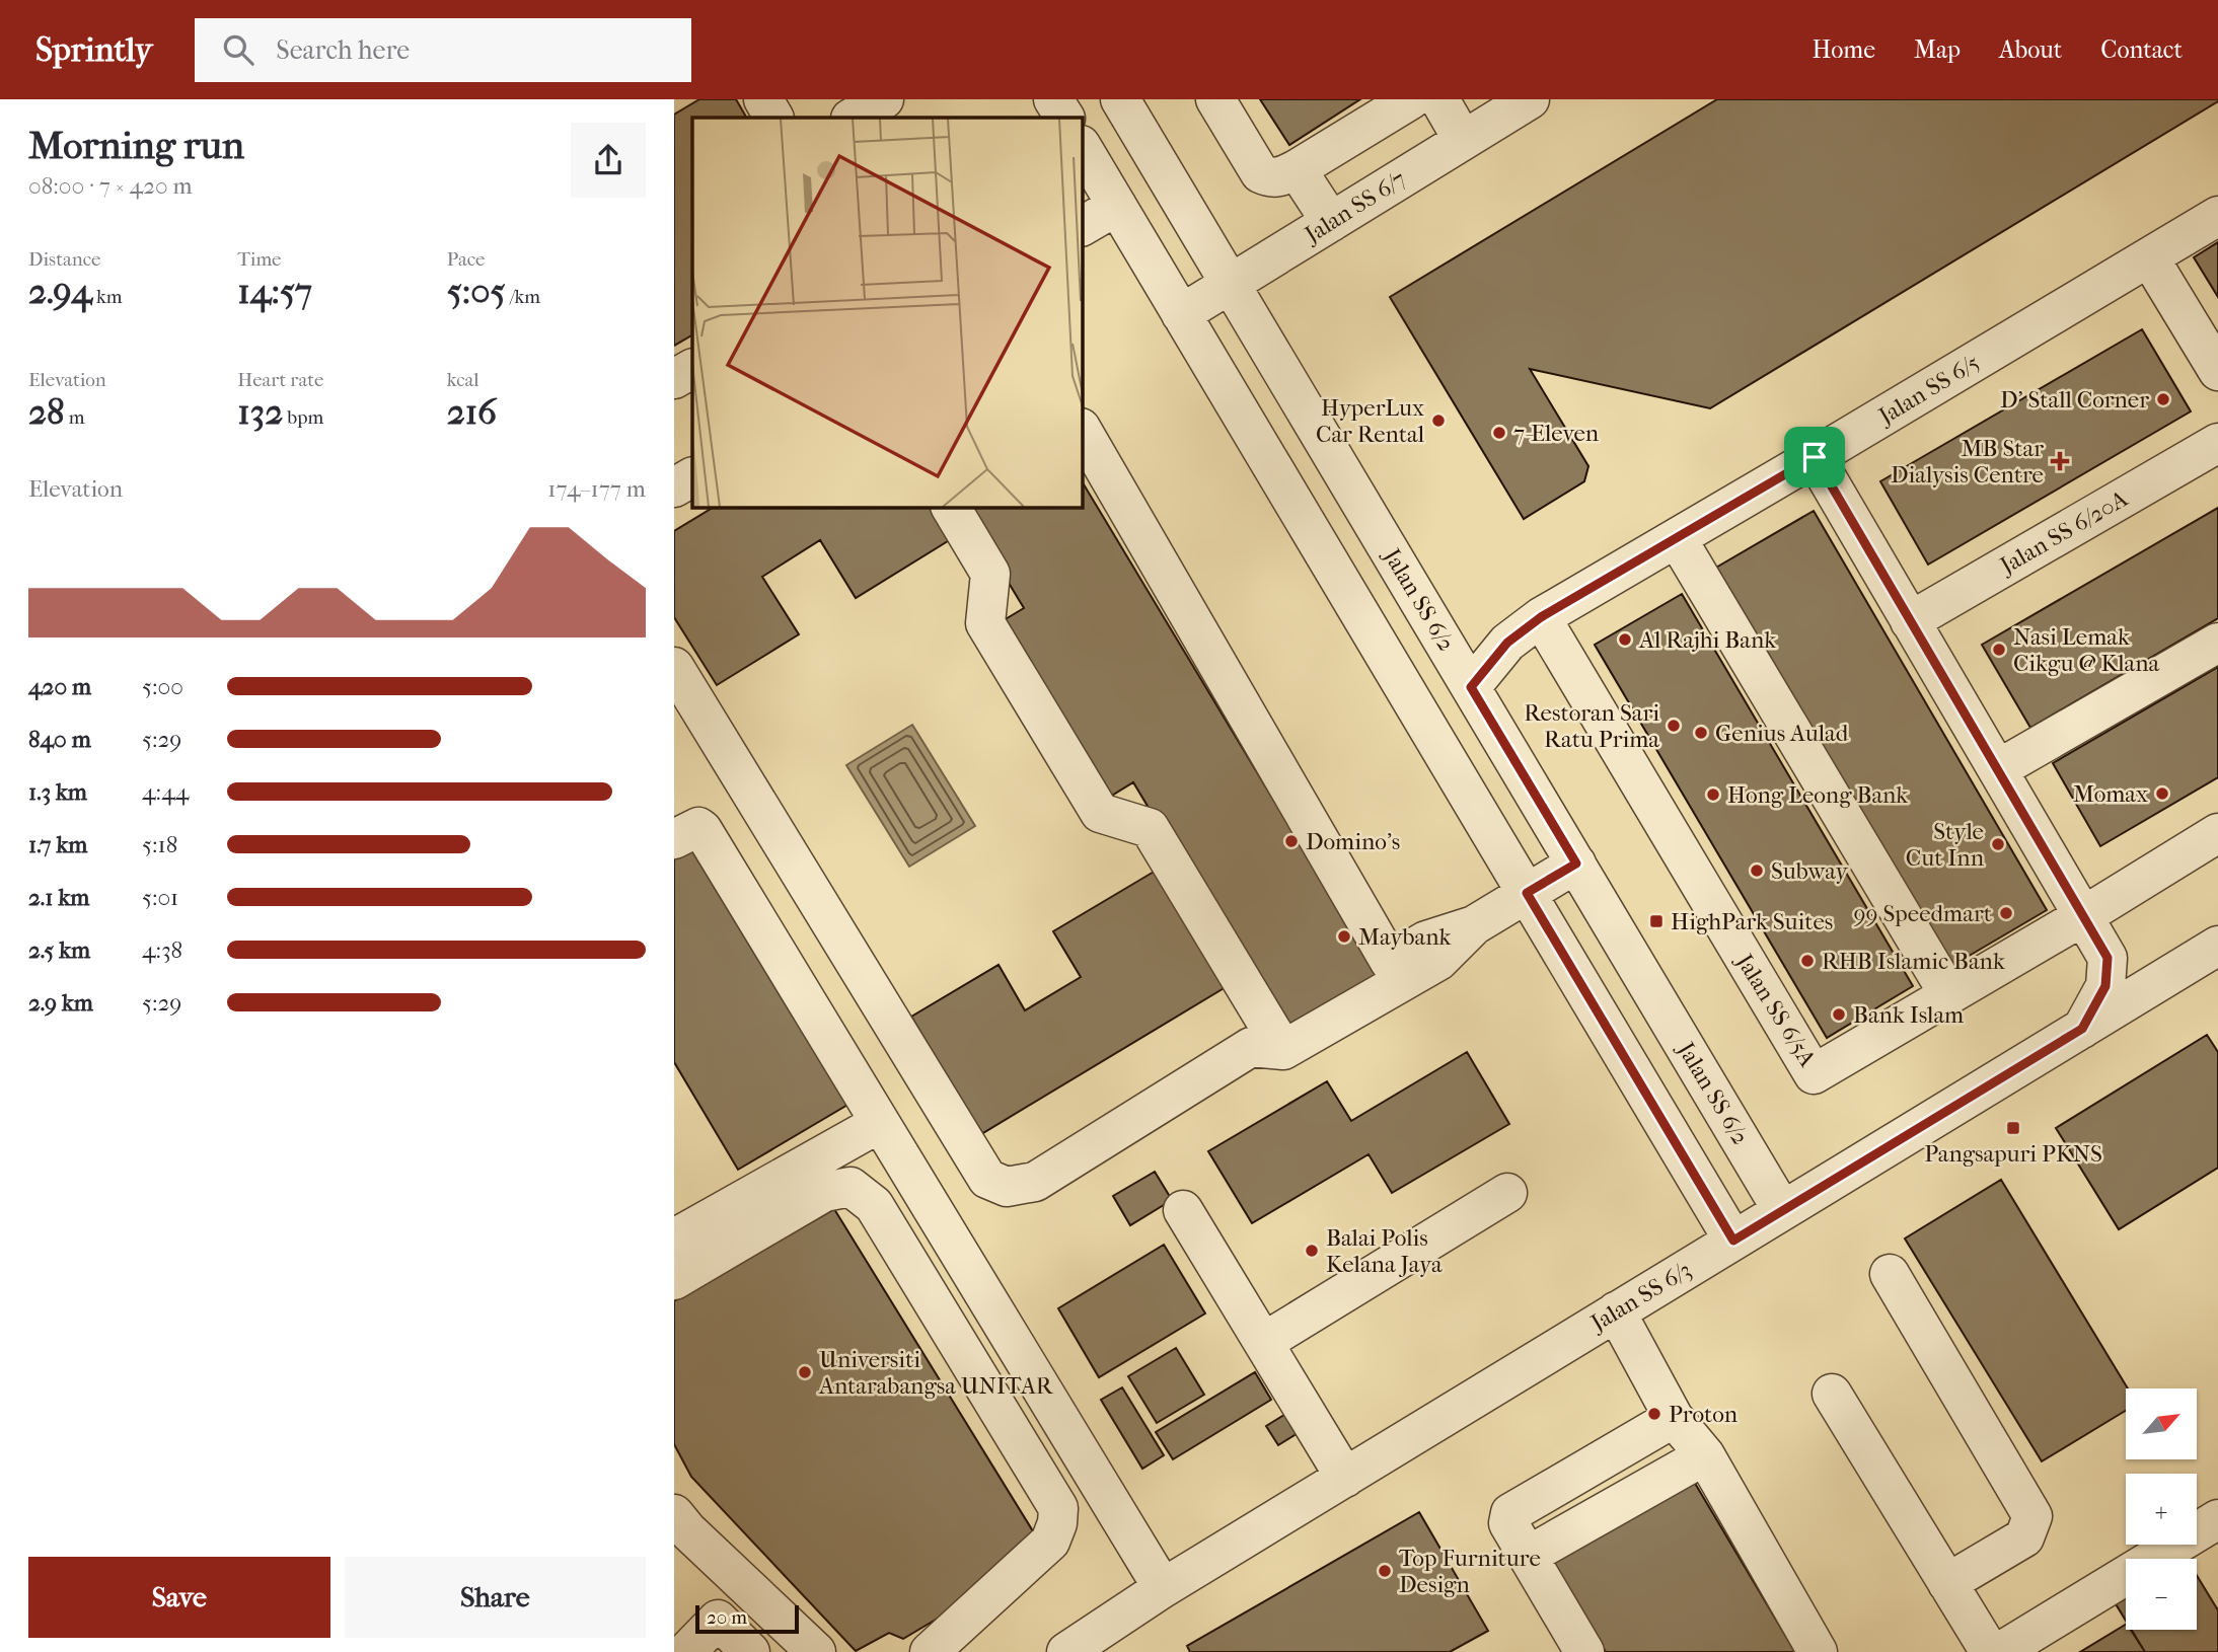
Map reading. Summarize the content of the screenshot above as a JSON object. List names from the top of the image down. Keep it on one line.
{"streets":{"street":["Jalan SS 6/7","Jalan SS 6/5","Jalan SS 6/20A","Jalan SS 6/2","Jalan SS 6/5A","Jalan SS 6/3"]},"crossings":[["Jalan SS 6/7","Jalan SS 6/2"],["Jalan SS 6/5","Jalan SS 6/2"],["Jalan SS 6/5","Jalan SS 6/5A"],["Jalan SS 6/2","Jalan SS 6/3"]],"places":{"other":["D' Stall Corner","HyperLux Car Rental","7-Eleven","Al Rajhi Bank","Nasi Lemak Cikgu @ Klana","Restoran Sari Ratu Prima","Genius Aulad","Momax","Hong Leong Bank","Domino's","Style Cut Inn","Subway","99 Speedmart","Maybank","RHB Islamic Bank","Bank Islam","Balai Polis Kelana Jaya","Universiti Antarabangsa UNITAR","Proton","Top Furniture Design"],"health":["MB Star Dialysis Centre"],"transit":["HighPark Suites","Pangsapuri PKNS"]},"scale_bar":"20 m","north":"top right","page":{"header":"Sprintly","search":"Search here","nav":["Home","Map","About","Contact"],"heading":["Morning run","08:00 · 7 × 420 m"],"stats":[["Distance","2.94 km"],["Time","14:57"],["Pace","5:05 /km"],["Elevation","28 m"],["Heart rate","132 bpm"],["kcal","216"]],"chart":["Elevation","174–177 m"],"list":[{"name":"420 m","note":"5:00"},{"name":"840 m","note":"5:29"},{"name":"1.3 km","note":"4:44"},{"name":"1.7 km","note":"5:18"},{"name":"2.1 km","note":"5:01"},{"name":"2.5 km","note":"4:38"},{"name":"2.9 km","note":"5:29"}],"map_buttons":["+","−"],"buttons":["Save","Share"],"scale":"20 m"}}
